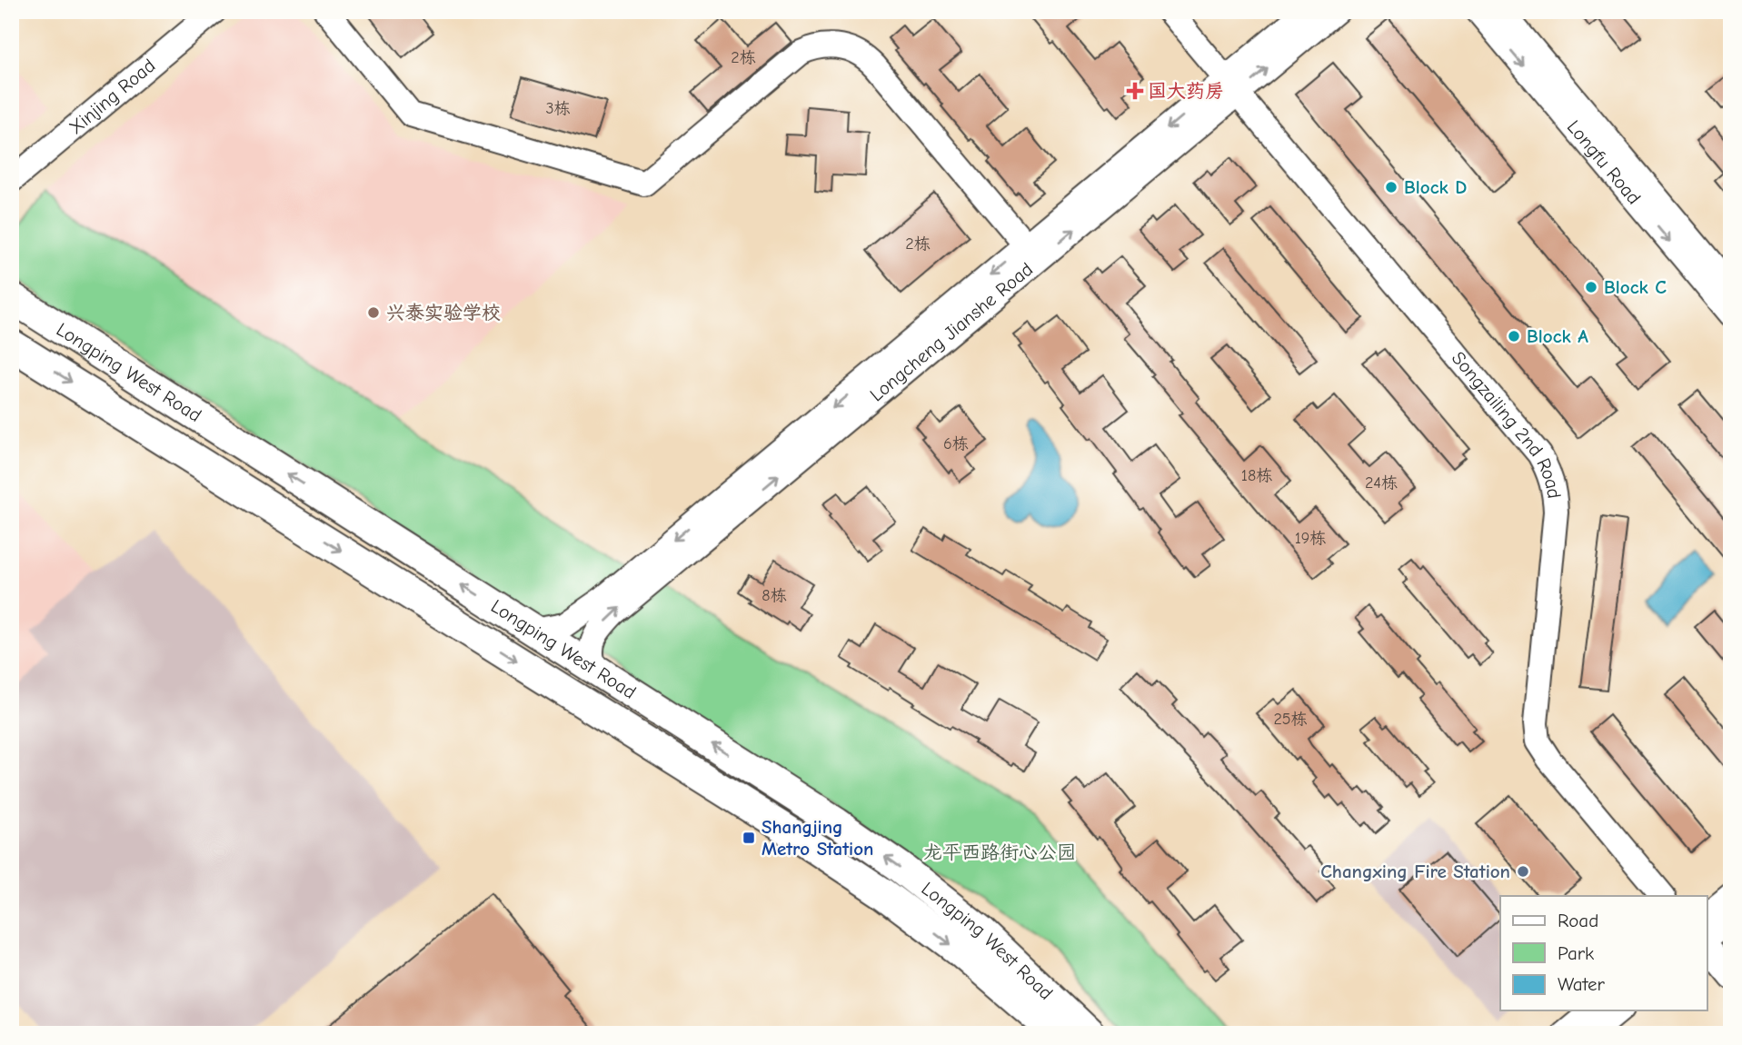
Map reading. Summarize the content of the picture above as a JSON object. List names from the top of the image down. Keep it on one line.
{"streets":{"main road":["Longping West Road"],"street":["Xinjing Road","Longfu Road","Longcheng Jianshe Road","Songzailing 2nd Road"]},"crossings":[["Longcheng Jianshe Road","Longping West Road"],["Longcheng Jianshe Road","Songzailing 2nd Road"]],"parks":["龙平西路街心公园"],"places":{"health":["国大药房"],"other":["Block D","Block C","兴泰实验学校","Block A","Changxing Fire Station"],"transit":["Shangjing Metro Station"]},"house_numbers":["2栋","3栋","2栋","6栋","18栋","24栋","19栋","8栋","25栋"],"legend":["Road","Park","Water"]}
